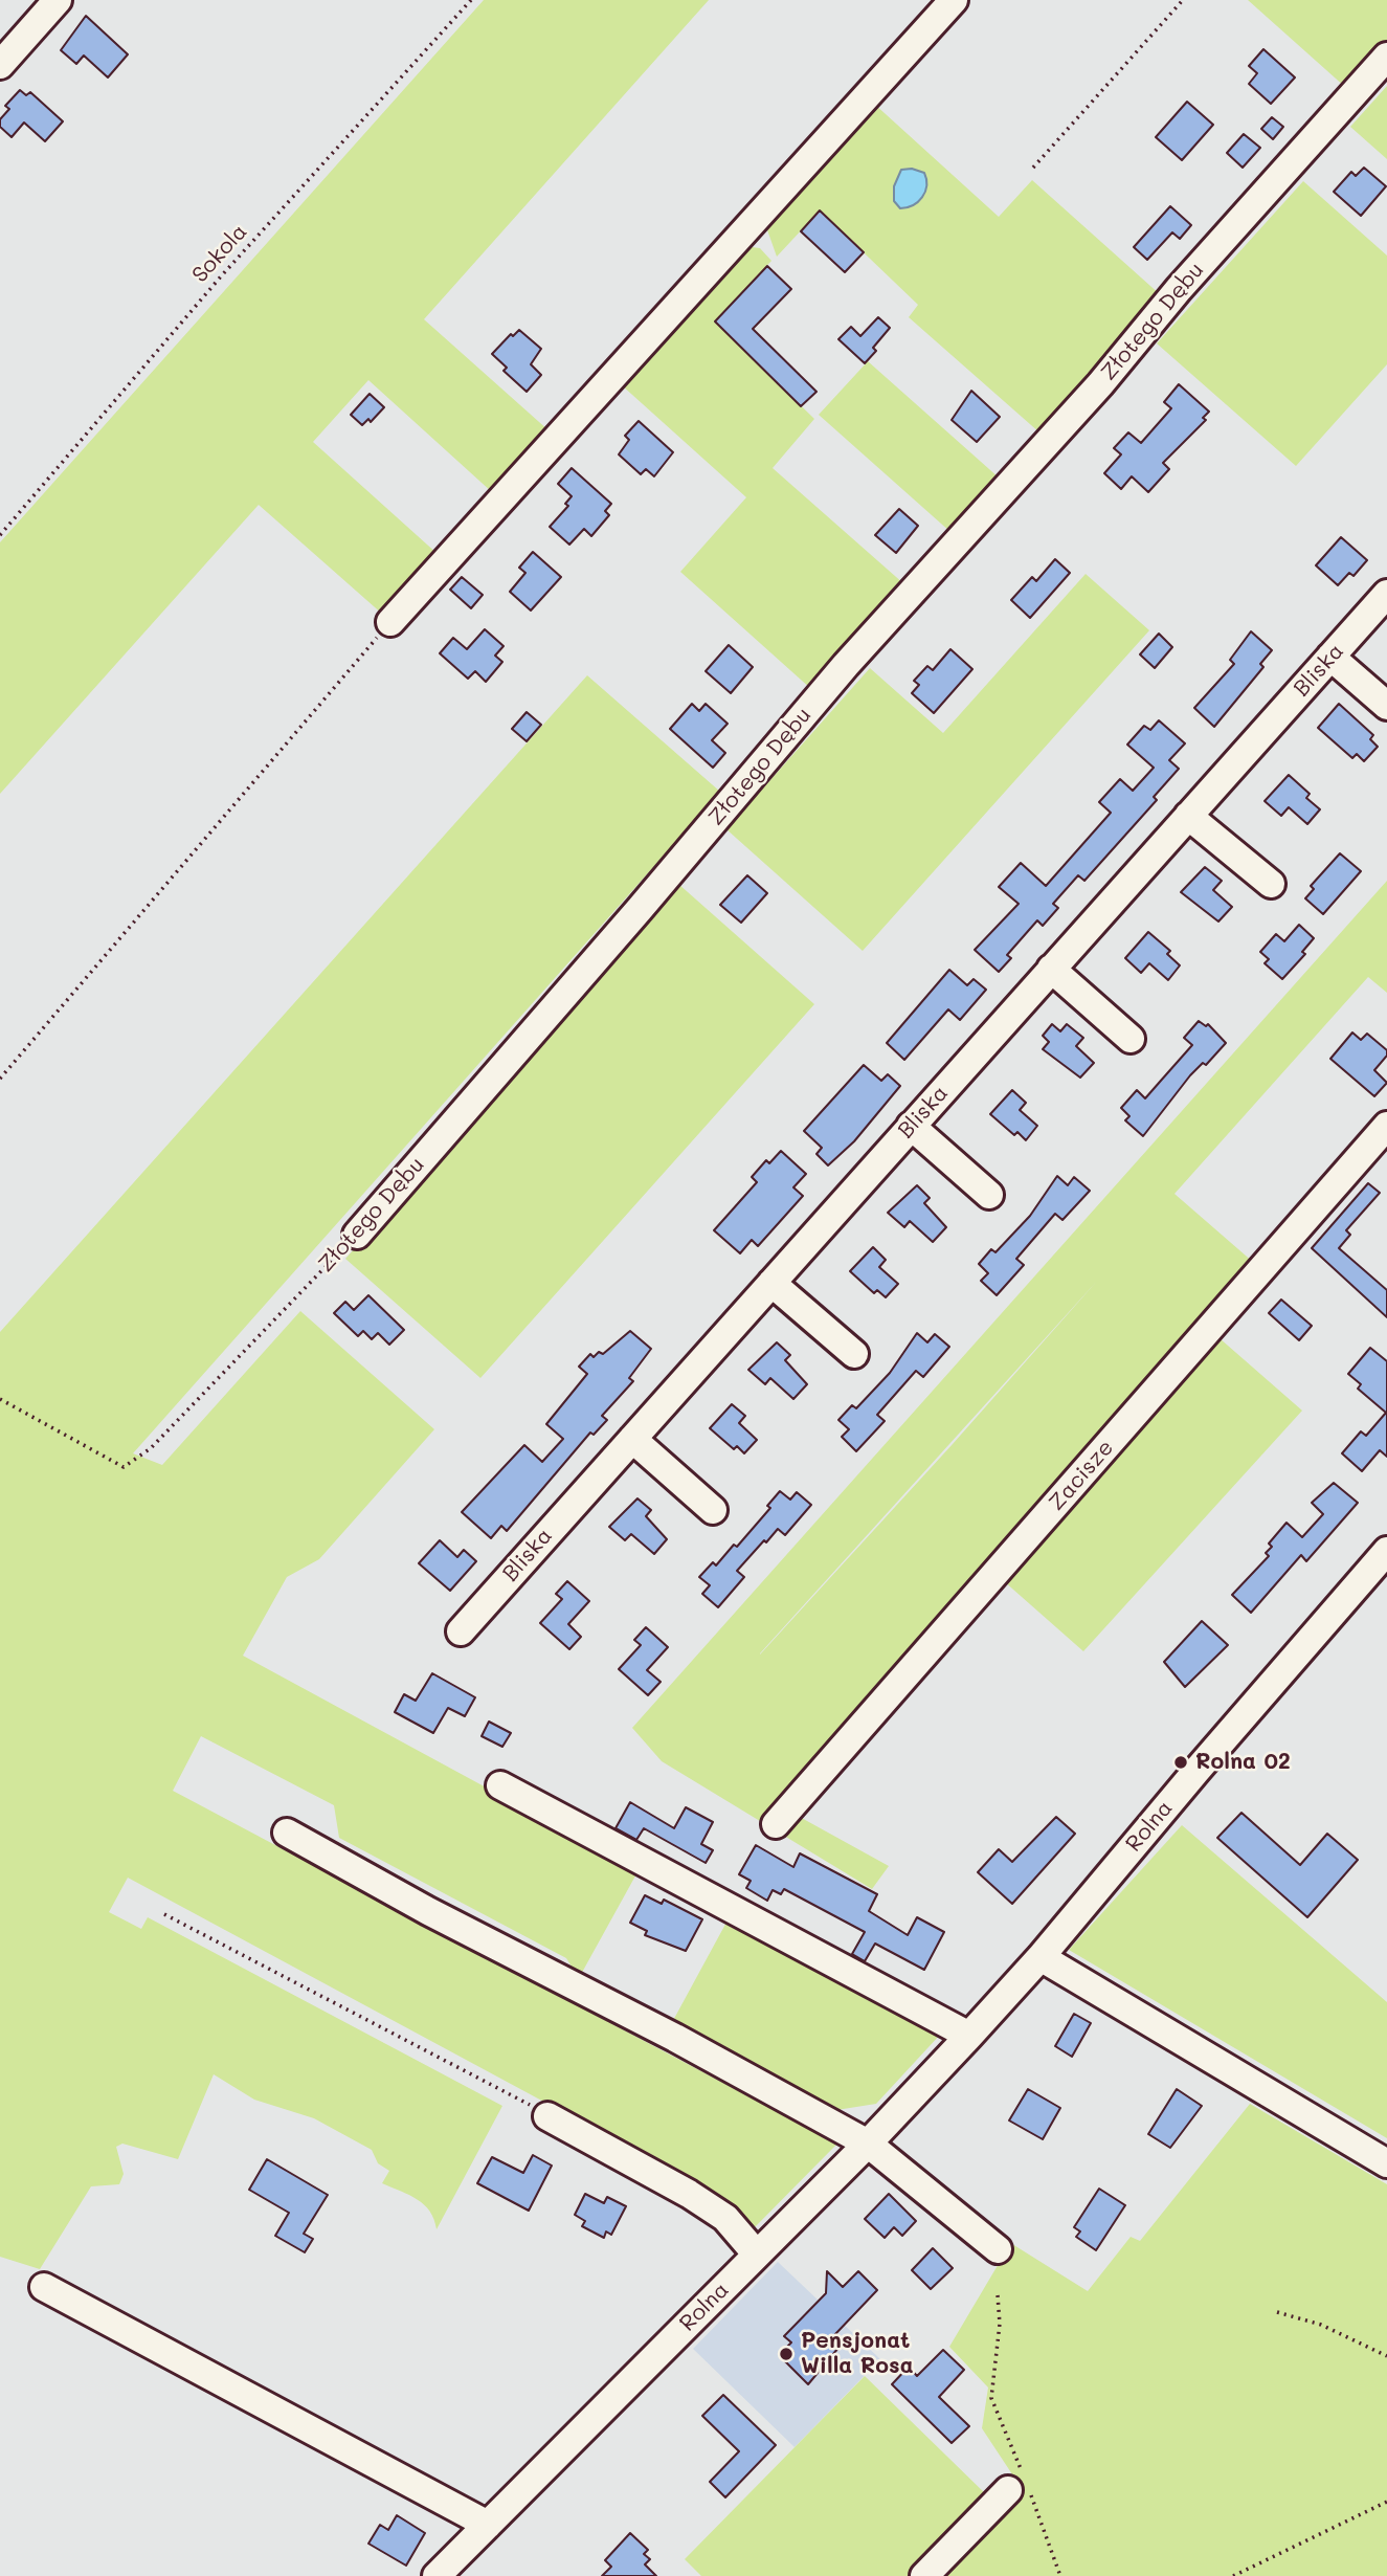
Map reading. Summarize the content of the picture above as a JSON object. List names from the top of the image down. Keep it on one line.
{"streets":{"street":["Złotego Dębu","Bliska","Zacisze","Rolna"],"path":["Sokola"]},"places":["Rolna 02","Pensjonat Willa Rosa"]}
